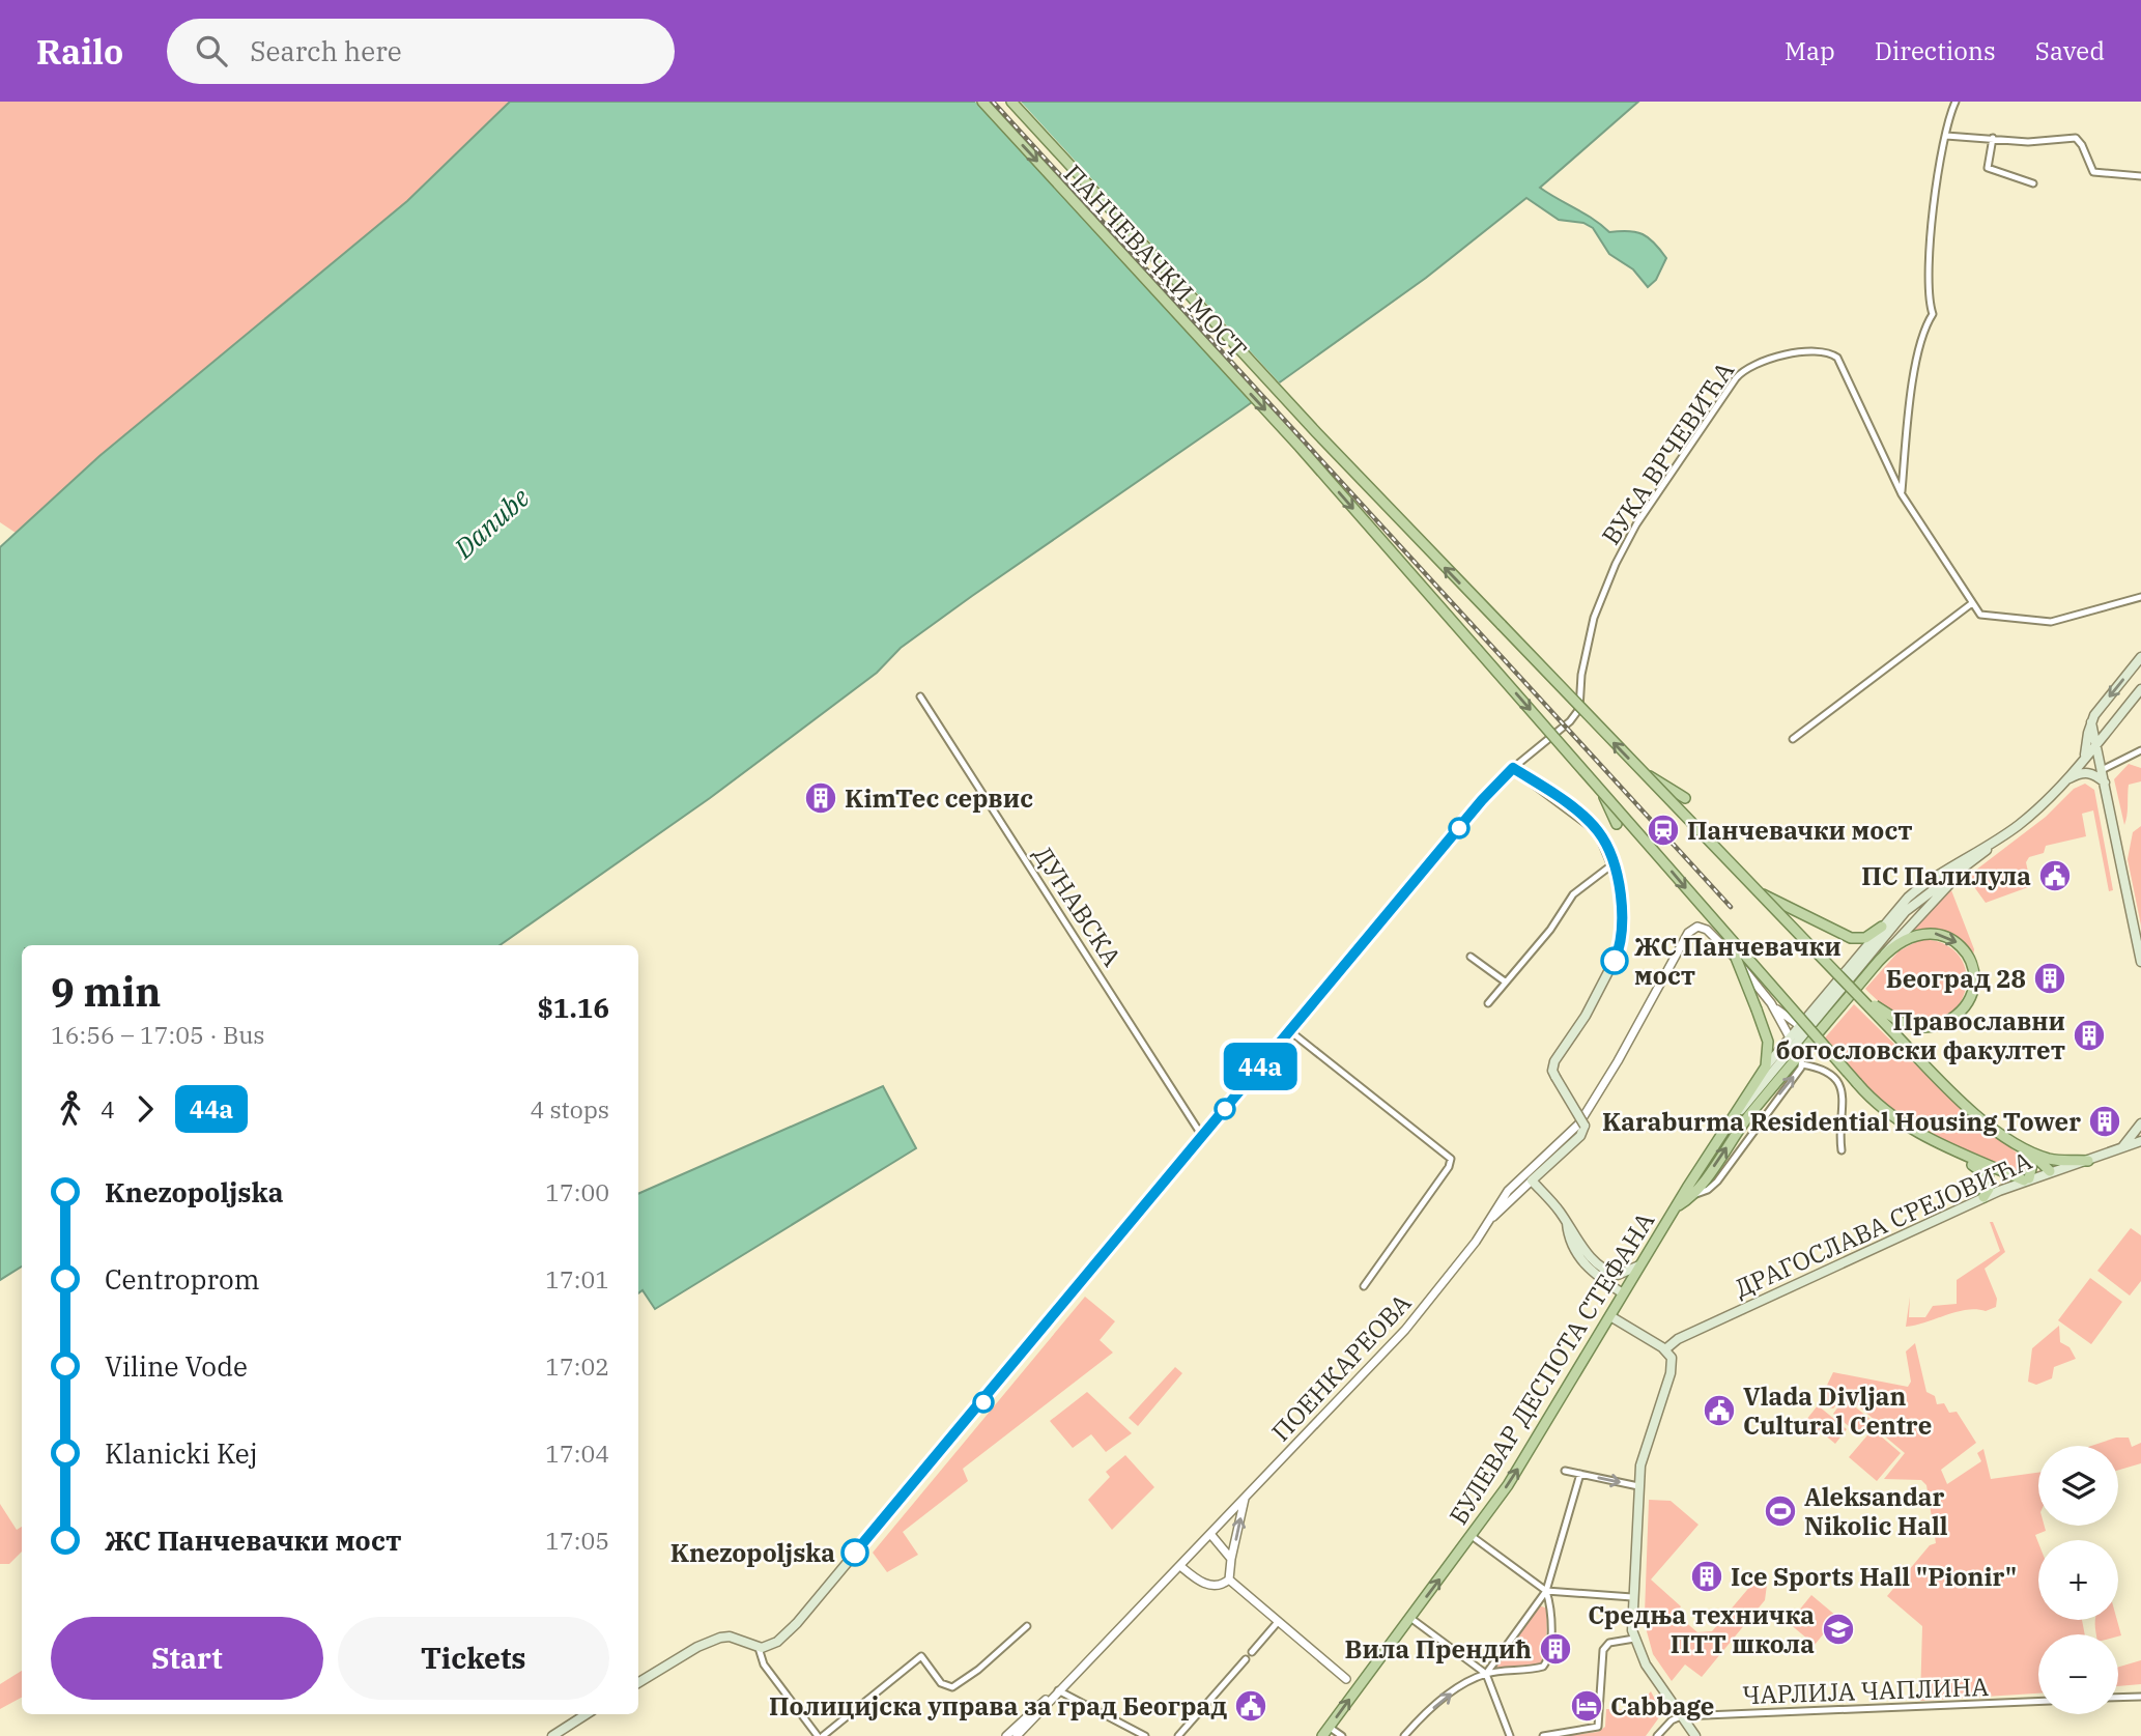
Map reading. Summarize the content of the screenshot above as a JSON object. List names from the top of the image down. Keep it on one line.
{"streets":{"main road":["ПАНЧЕВАЧКИ МОСТ","ДРАГОСЛАВА СРЕЈОВИЋА","ПОЕНКАРЕОВА","БУЛЕВАР ДЕСПОТА СТЕФАНА"],"street":["ВУКА ВРЧЕВИЋА","ДУНАВСКА","ЧАРЛИЈА ЧАПЛИНА"]},"water":["Danube"],"places":{"building":["KimTec сервис","Београд 28","Православни богословски факултет","Karaburma Residential Housing Tower","Ice Sports Hall \"Pionir\"","Вила Прендић"],"station":["Панчевачки мост"],"public building":["ПС Палилула","Vlada Divljan Cultural Centre","Полицијска управа за град Београд"],"other":["ЖС Панчевачки мост","Knezopoljska"],"sports":["Aleksandar Nikolic Hall"],"school or university":["Средња техничка ПТТ школа"],"hotel":["Cabbage"]},"lines":["bus line 44a"],"page":{"header":"Railo","search":"Search here","nav":["Map","Directions","Saved"],"on_map":"44a","heading":["9 min","16:56 – 17:05 · Bus","$1.16"],"legs":["4","44a","4 stops"],"list":[{"name":"Knezopoljska","value":"17:00"},{"name":"Centroprom","value":"17:01"},{"name":"Viline Vode","value":"17:02"},{"name":"Klanicki Kej","value":"17:04"},{"name":"ЖС Панчевачки мост","value":"17:05"}],"map_buttons":["+","−"],"buttons":["Start","Tickets"]}}
